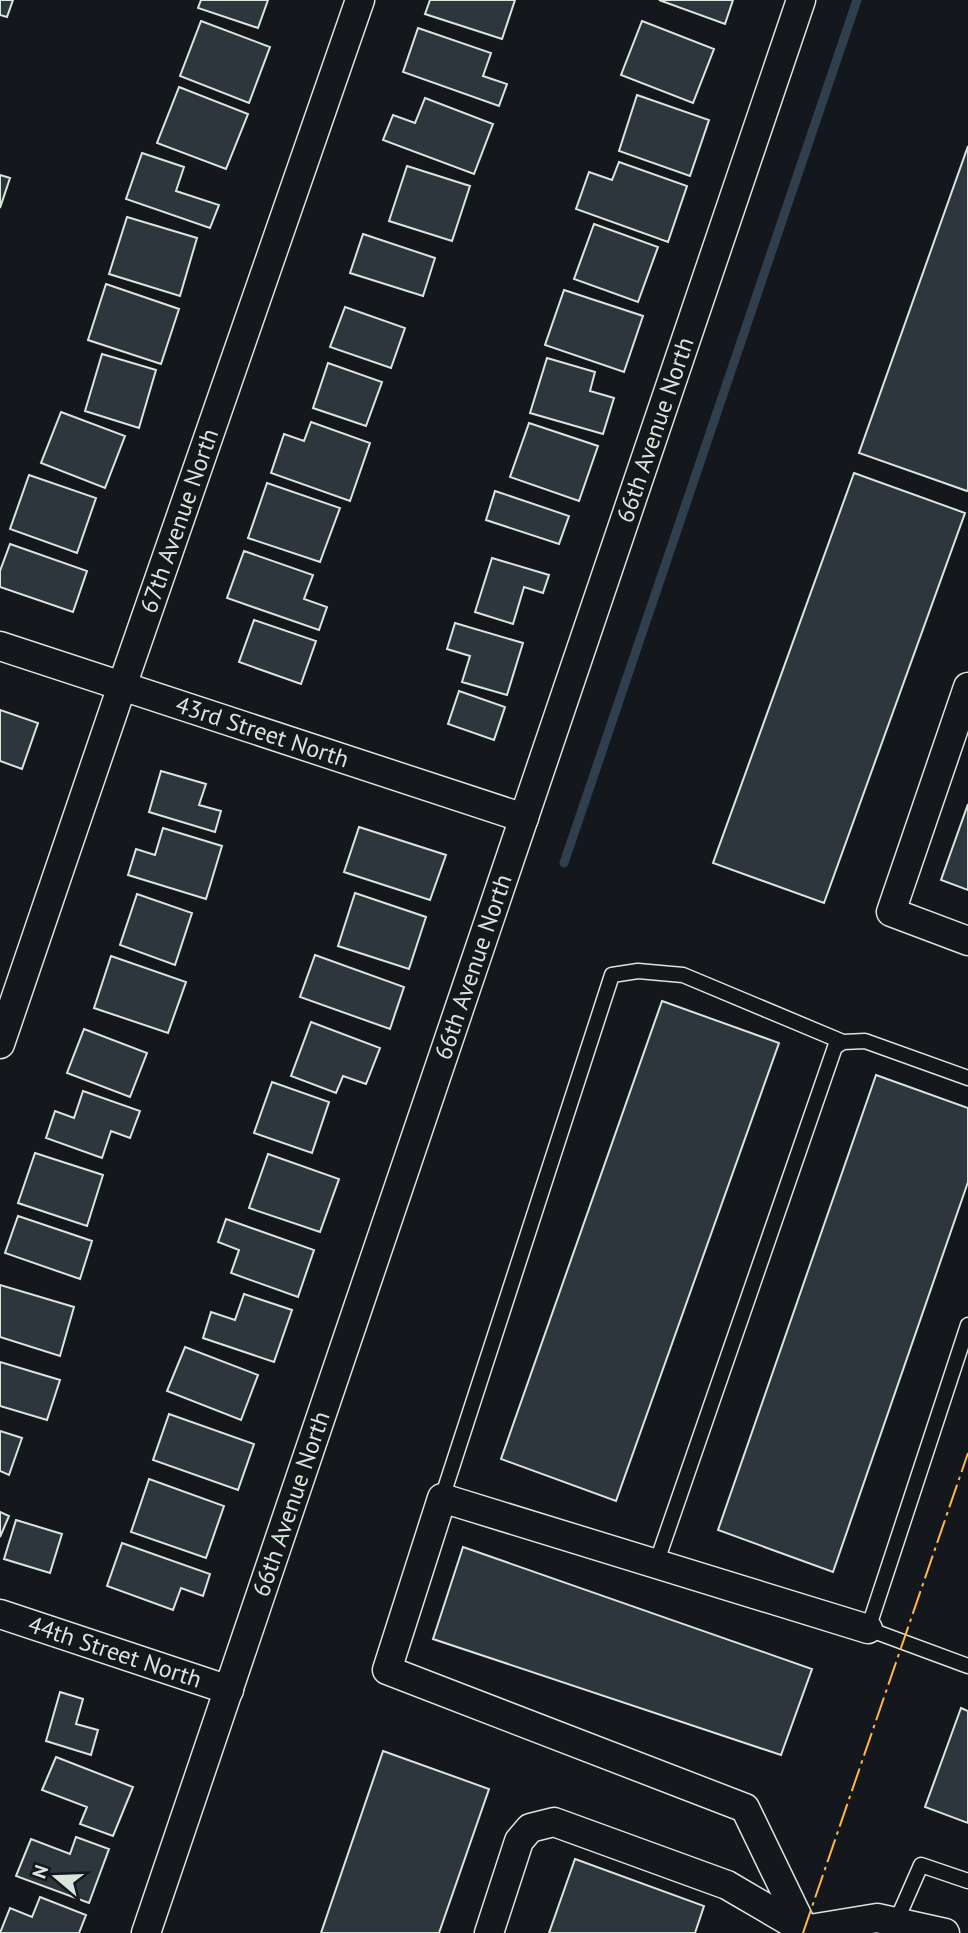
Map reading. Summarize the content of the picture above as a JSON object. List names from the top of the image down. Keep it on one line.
{"streets":{"street":["66th Avenue North","67th Avenue North","43rd Street North","44th Street North"]},"crossings":[["66th Avenue North","43rd Street North"],["66th Avenue North","44th Street North"],["67th Avenue North","43rd Street North"]],"north":"left"}
